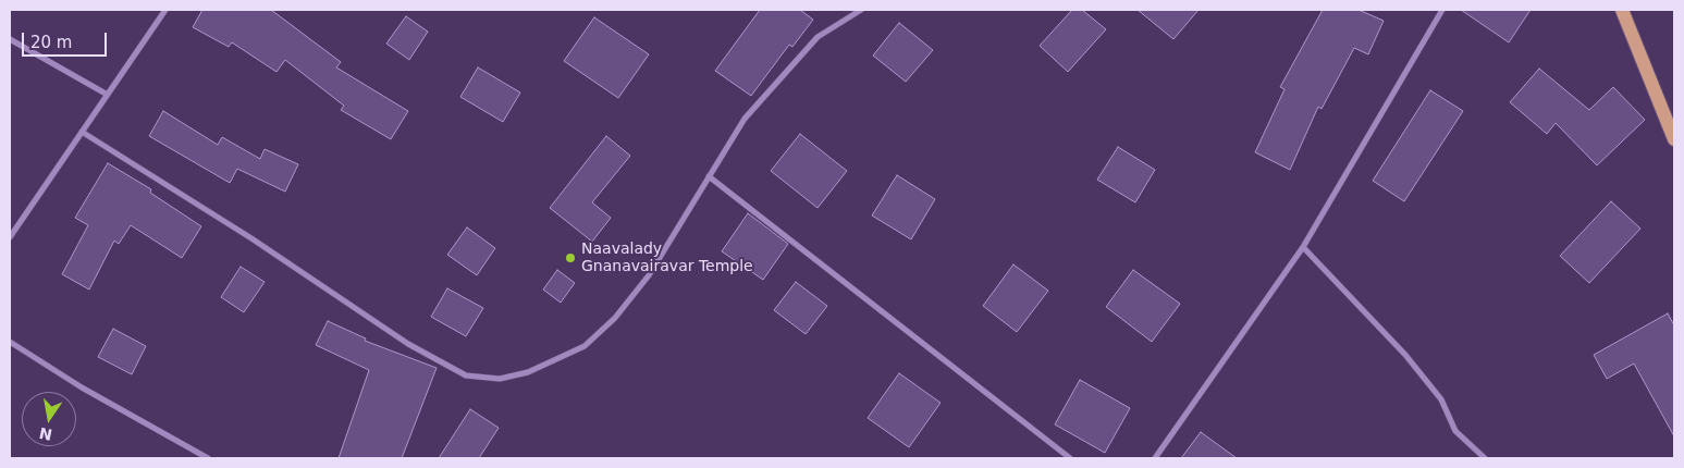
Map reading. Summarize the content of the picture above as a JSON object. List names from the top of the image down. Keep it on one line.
{"places":["Naavalady Gnanavairavar Temple"],"scale_bar":"20 m","north":"bottom"}
